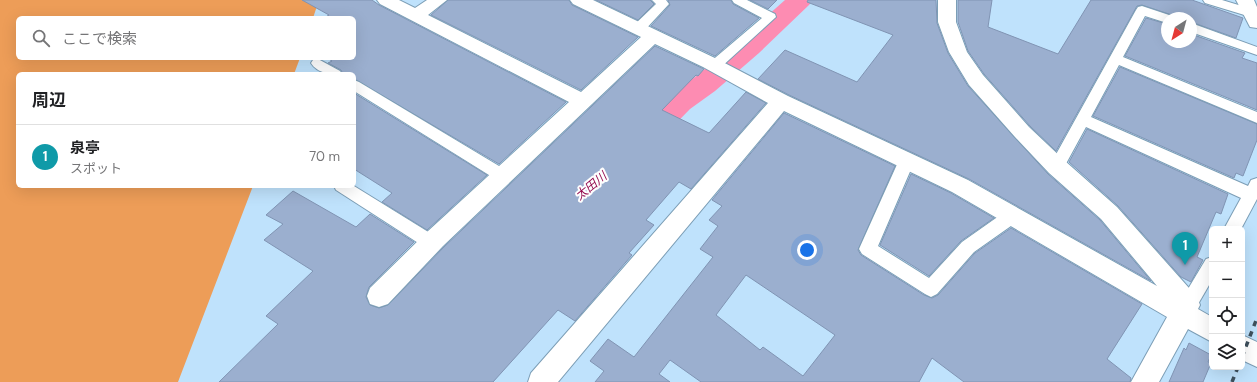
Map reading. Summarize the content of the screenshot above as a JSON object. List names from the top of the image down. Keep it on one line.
{"water":["太田川"],"north":"bottom left","page":{"search":"ここで検索","heading":"周辺","list":[{"mark":"1","name":"泉亭","note":"スポット","value":"70 m"}],"map_buttons":["+","−"],"pins":"1"}}
